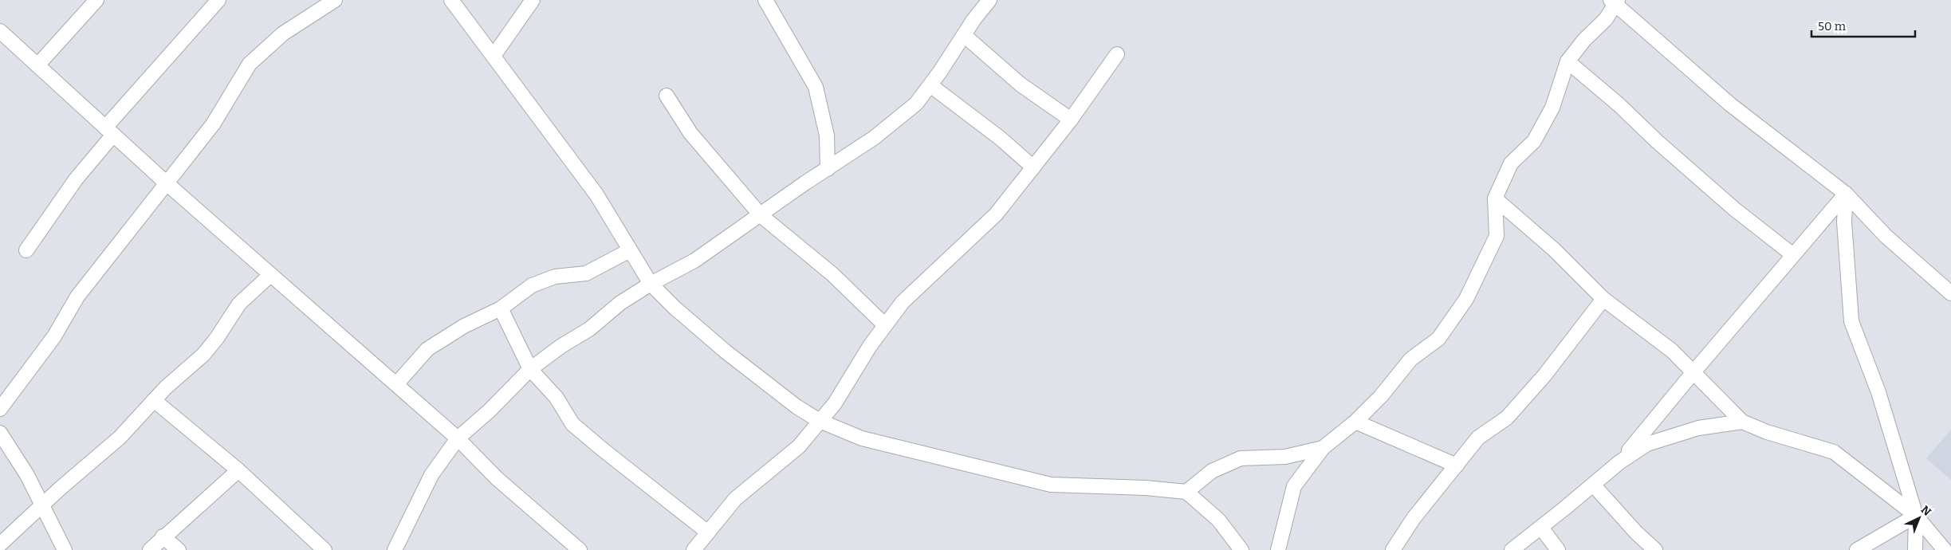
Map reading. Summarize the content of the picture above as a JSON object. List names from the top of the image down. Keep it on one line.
{"scale_bar":"50 m","north":"top right"}
